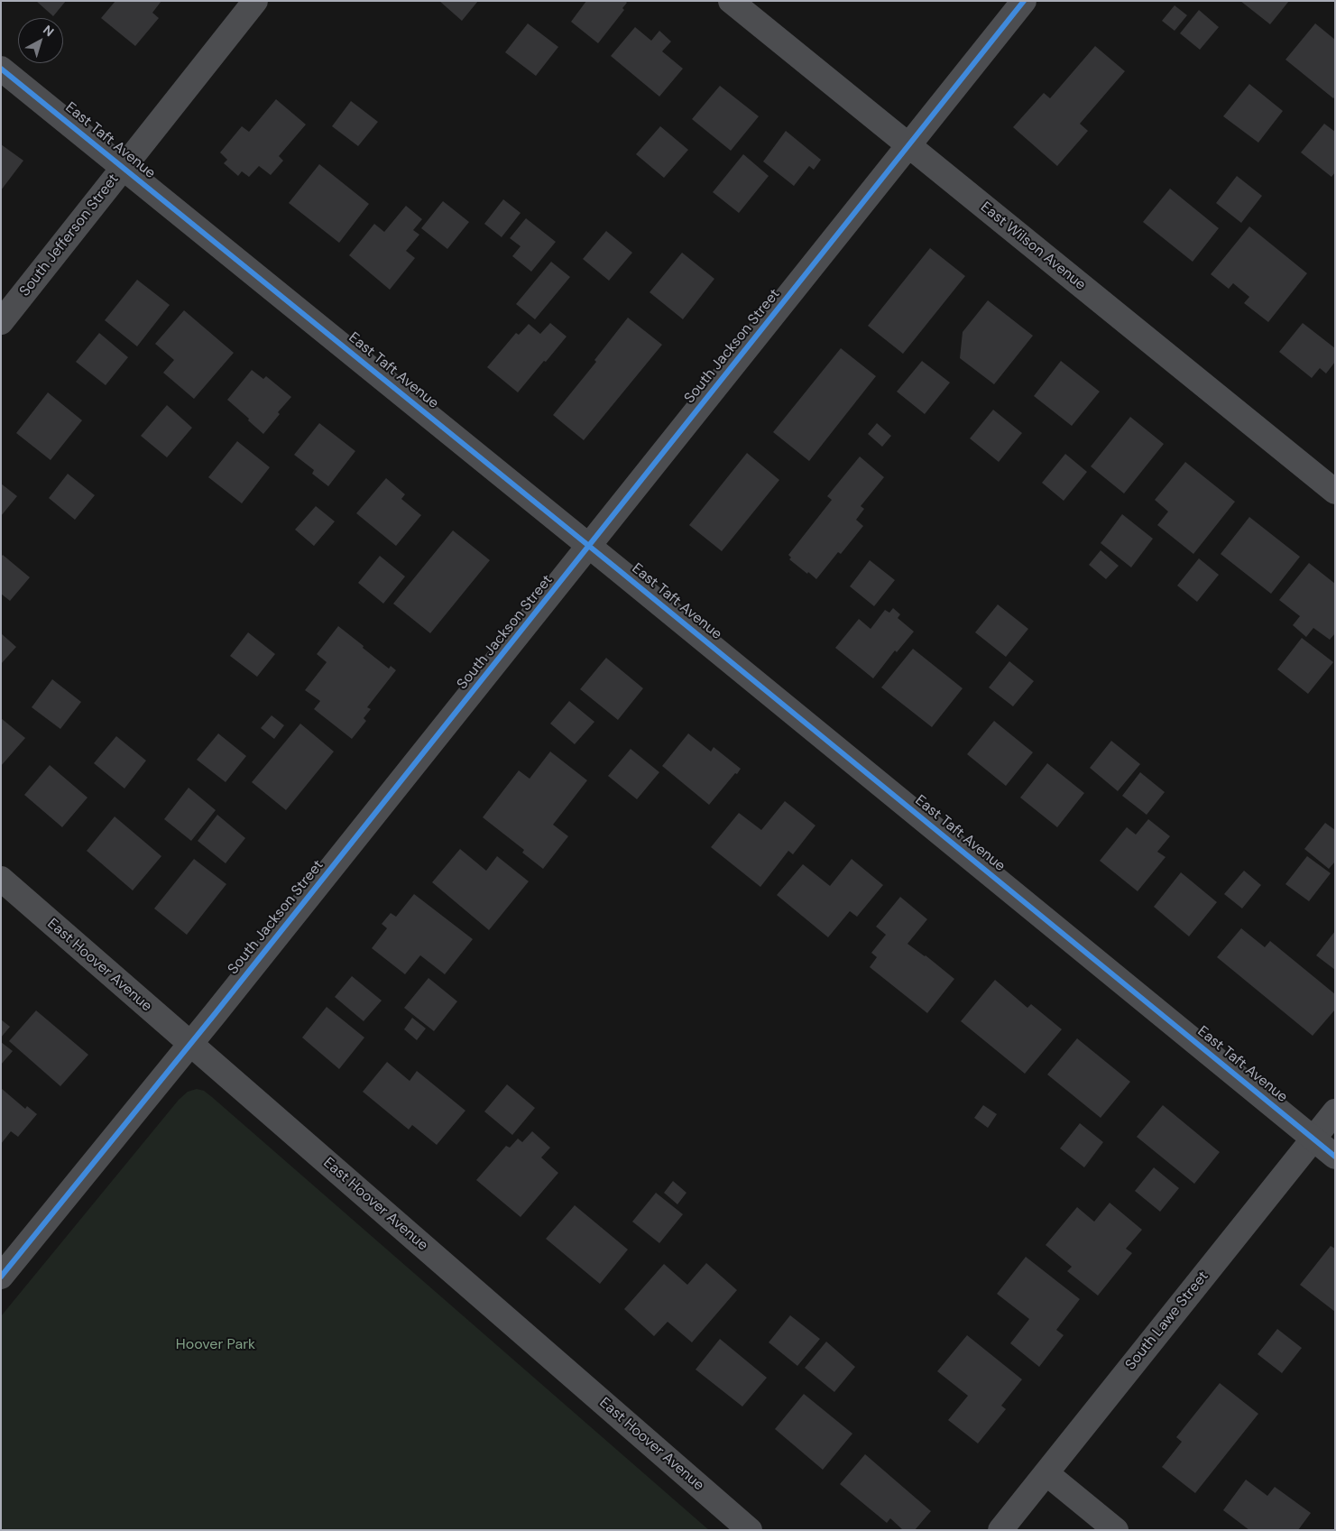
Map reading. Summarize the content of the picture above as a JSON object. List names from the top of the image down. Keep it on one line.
{"streets":{"street":["East Taft Avenue","South Jefferson Street","East Wilson Avenue","South Jackson Street","East Hoover Avenue","South Lawe Street"]},"crossings":[["East Taft Avenue","South Jefferson Street"],["East Taft Avenue","South Jackson Street"],["East Taft Avenue","South Lawe Street"],["East Wilson Avenue","South Jackson Street"],["South Jackson Street","East Hoover Avenue"]],"parks":["Hoover Park"],"north":"top right"}
